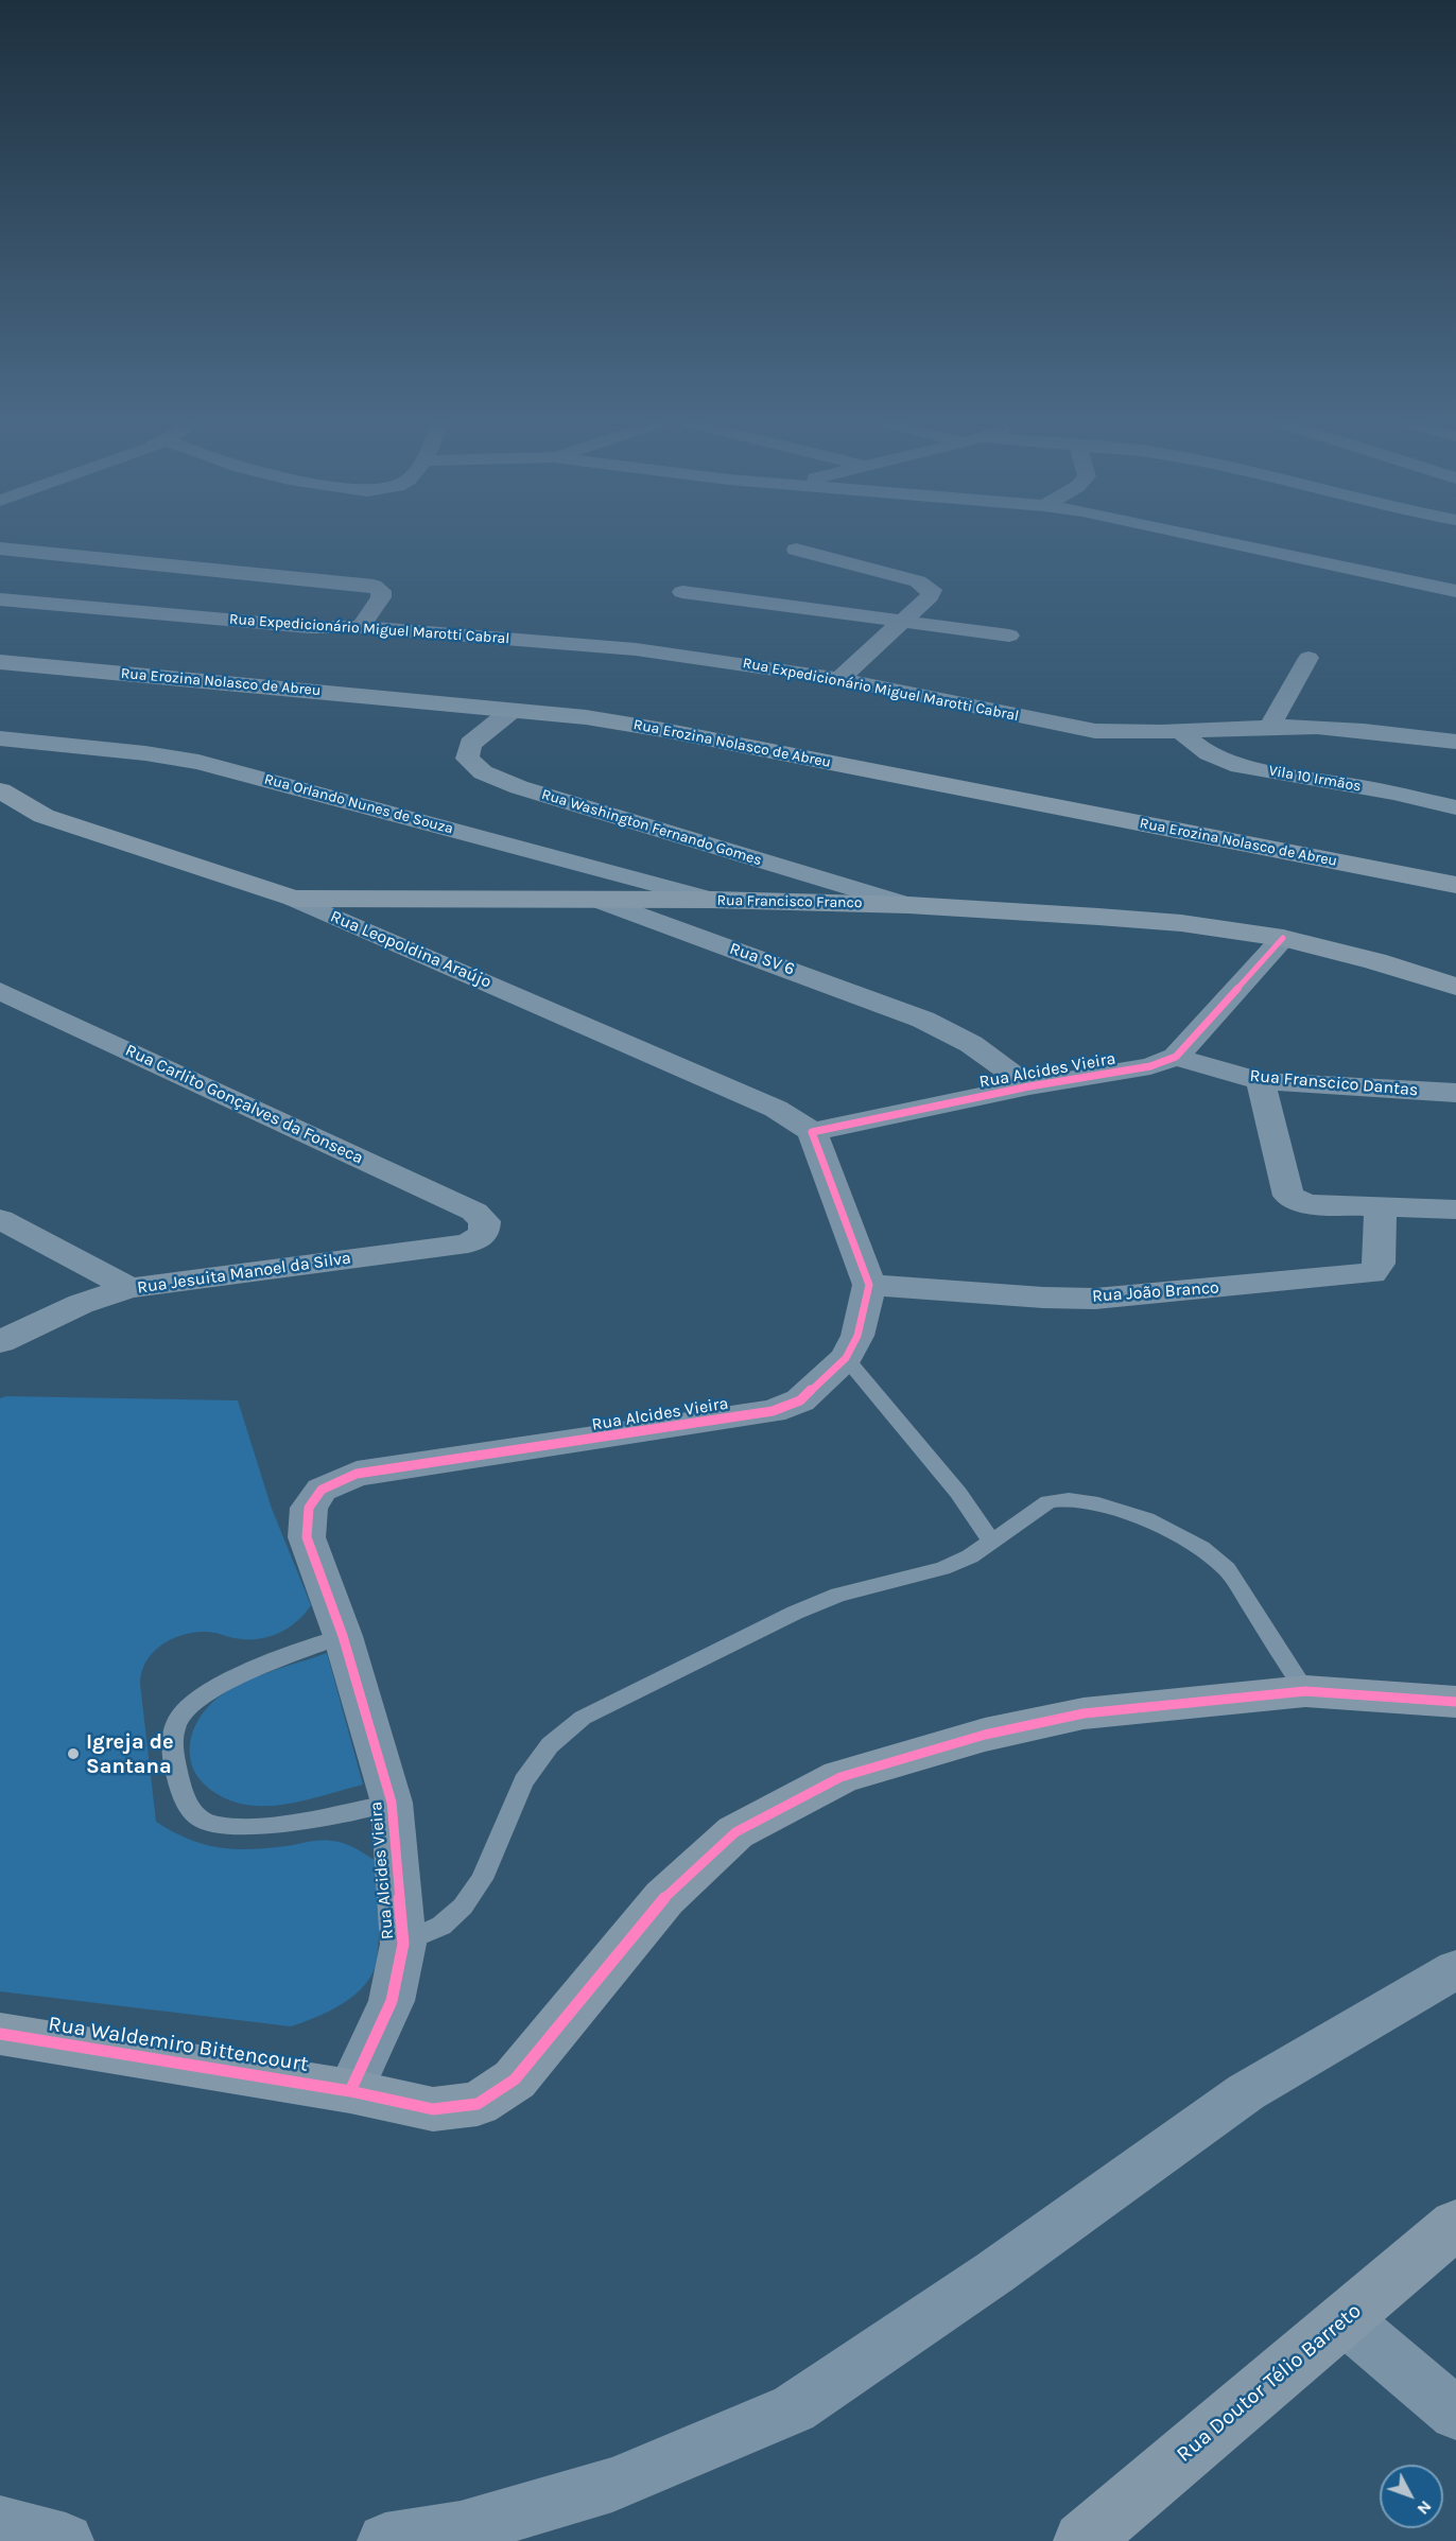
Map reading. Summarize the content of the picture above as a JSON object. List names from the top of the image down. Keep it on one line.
{"streets":{"street":["Rua Expedicionário Miguel Marotti Cabral","Rua Erozina Nolasco de Abreu","Vila 10 Irmãos","Rua Orlando Nunes de Souza","Rua Washington Fernando Gomes","Rua Francisco Franco","Rua Leopoldina Araújo","Rua SV 6","Rua Alcides Vieira","Rua Franscico Dantas","Rua Carlito Gonçalves da Fonseca","Rua Jesuita Manoel da Silva","Rua João Branco","Rua Waldemiro Bittencourt","Rua Doutor Télio Barreto"]},"crossings":[["Rua Expedicionário Miguel Marotti Cabral","Vila 10 Irmãos"],["Rua Erozina Nolasco de Abreu","Rua Washington Fernando Gomes"],["Rua Orlando Nunes de Souza","Rua Francisco Franco"],["Rua Washington Fernando Gomes","Rua Francisco Franco"],["Rua Francisco Franco","Rua Leopoldina Araújo"],["Rua Francisco Franco","Rua SV 6"],["Rua Francisco Franco","Rua Alcides Vieira"],["Rua Leopoldina Araújo","Rua Alcides Vieira"],["Rua SV 6","Rua Alcides Vieira"],["Rua Alcides Vieira","Rua Franscico Dantas"],["Rua Alcides Vieira","Rua João Branco"],["Rua Alcides Vieira","Rua Waldemiro Bittencourt"],["Rua Carlito Gonçalves da Fonseca","Rua Jesuita Manoel da Silva"]],"places":["Igreja de Santana"],"north":"bottom right"}
